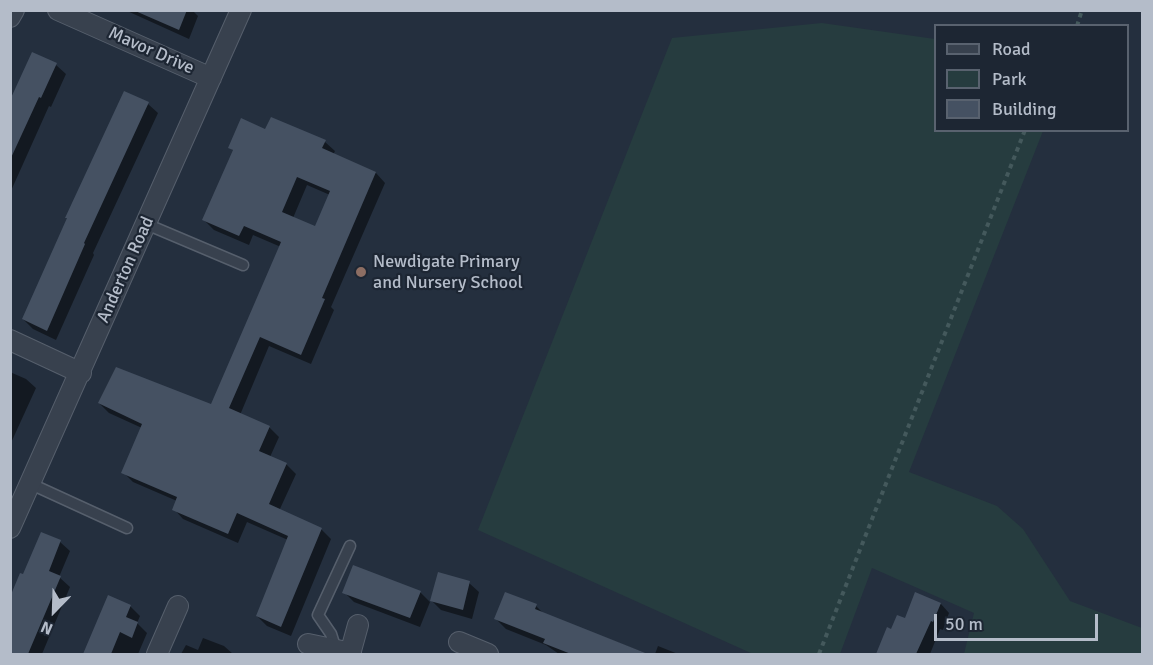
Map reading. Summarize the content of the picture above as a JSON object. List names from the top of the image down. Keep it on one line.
{"streets":{"street":["Mavor Drive","Anderton Road"]},"crossings":[["Mavor Drive","Anderton Road"]],"places":["Newdigate Primary and Nursery School"],"legend":["Road","Park","Building"],"scale_bar":"50 m","north":"bottom left"}
